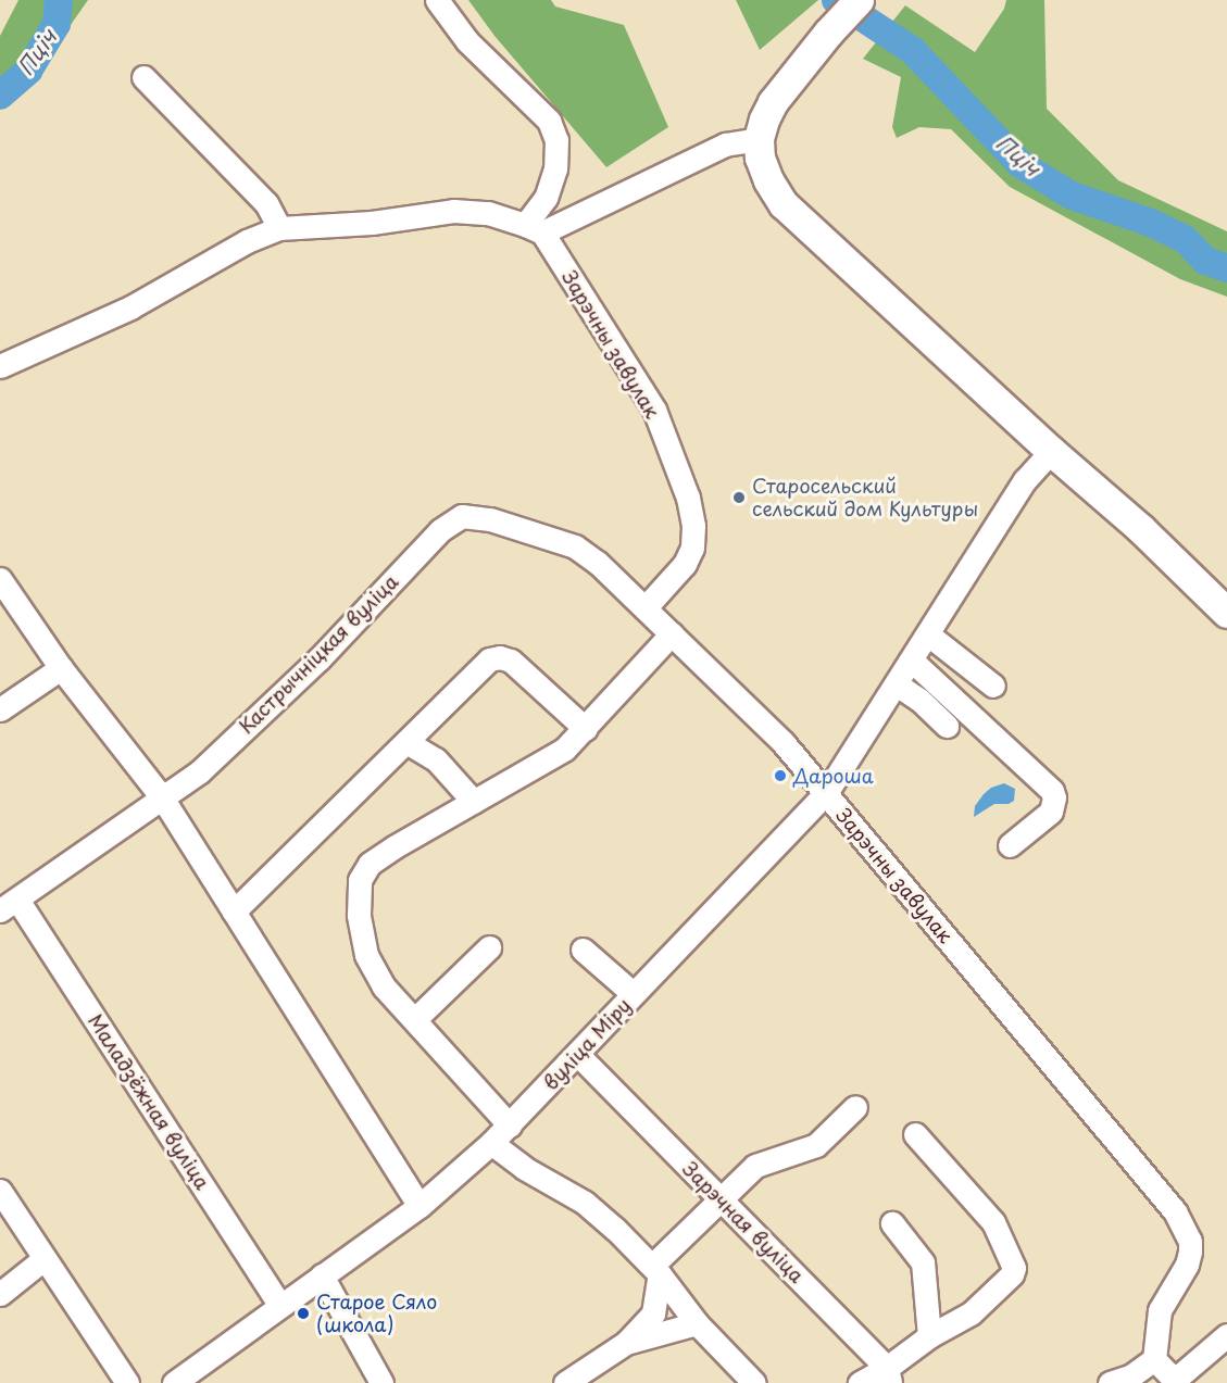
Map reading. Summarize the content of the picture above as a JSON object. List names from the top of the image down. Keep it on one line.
{"streets":{"street":["Зарэчны завулак","Кастрычніцкая вуліца","вуліца Міру","Маладзёжная вуліца","Зарэчная вуліца"]},"crossings":[["Зарэчны завулак","Кастрычніцкая вуліца"],["Зарэчны завулак","вуліца Міру"],["Кастрычніцкая вуліца","Маладзёжная вуліца"],["вуліца Міру","Маладзёжная вуліца"],["вуліца Міру","Зарэчная вуліца"]],"water":["Пціч"],"places":["Старосельский сельский дом Культуры","Дароша","Старое Сяло (школа)"]}
